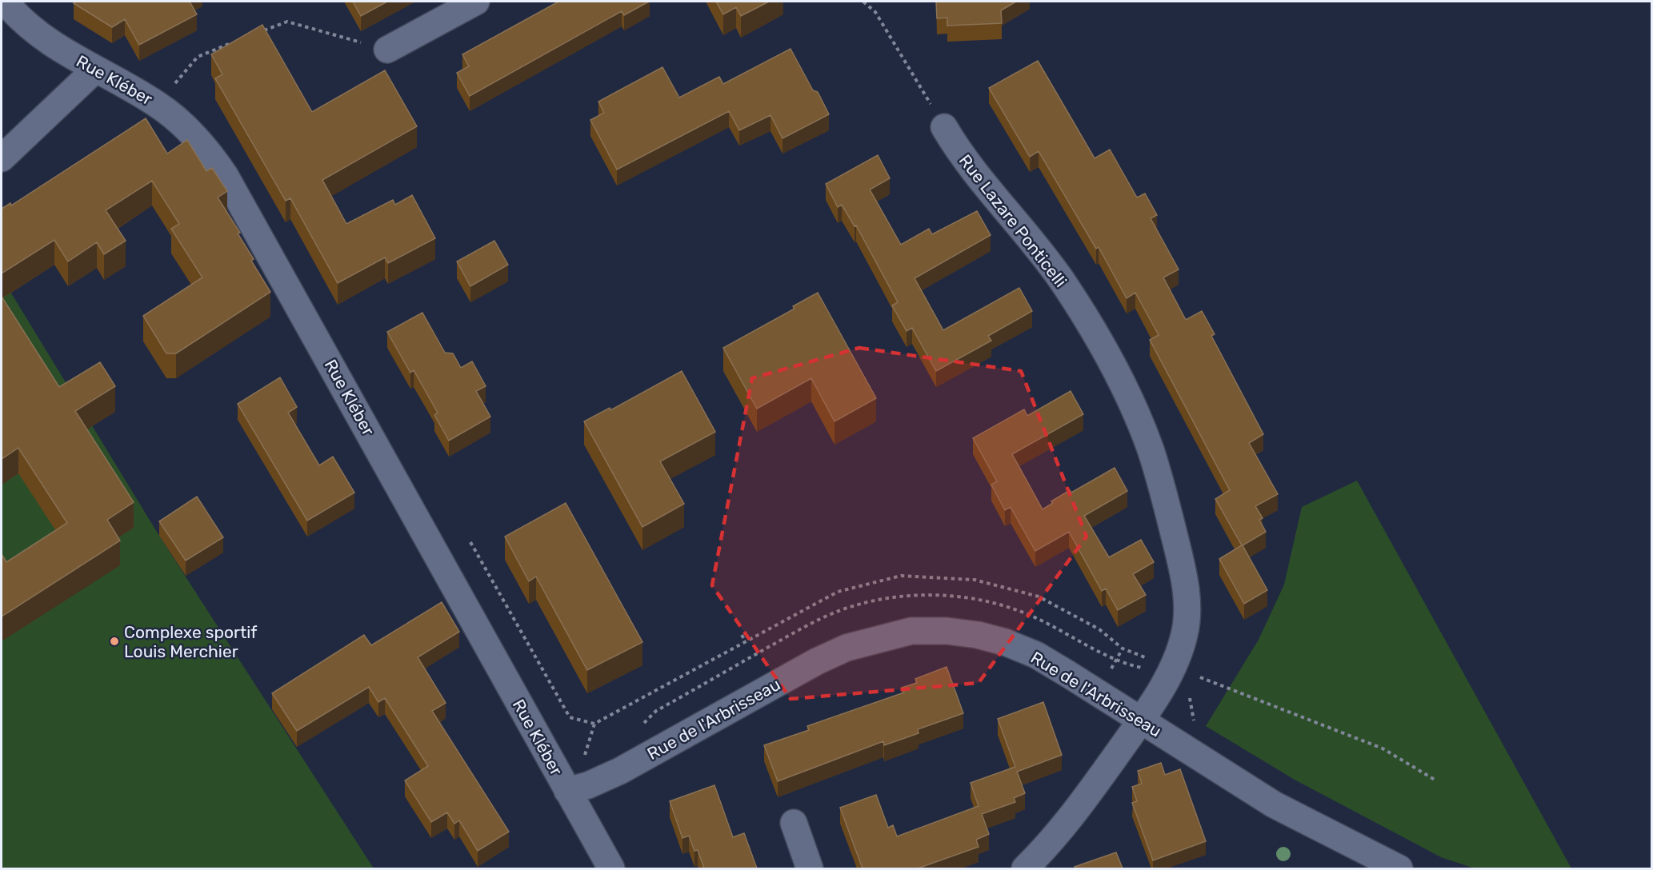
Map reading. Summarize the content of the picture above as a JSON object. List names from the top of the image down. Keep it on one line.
{"streets":{"street":["Rue Kléber","Rue Lazare Ponticelli","Rue de l'Arbrisseau"]},"crossings":[["Rue Kléber","Rue de l'Arbrisseau"],["Rue Lazare Ponticelli","Rue de l'Arbrisseau"]],"places":["Complexe sportif Louis Merchier"]}
